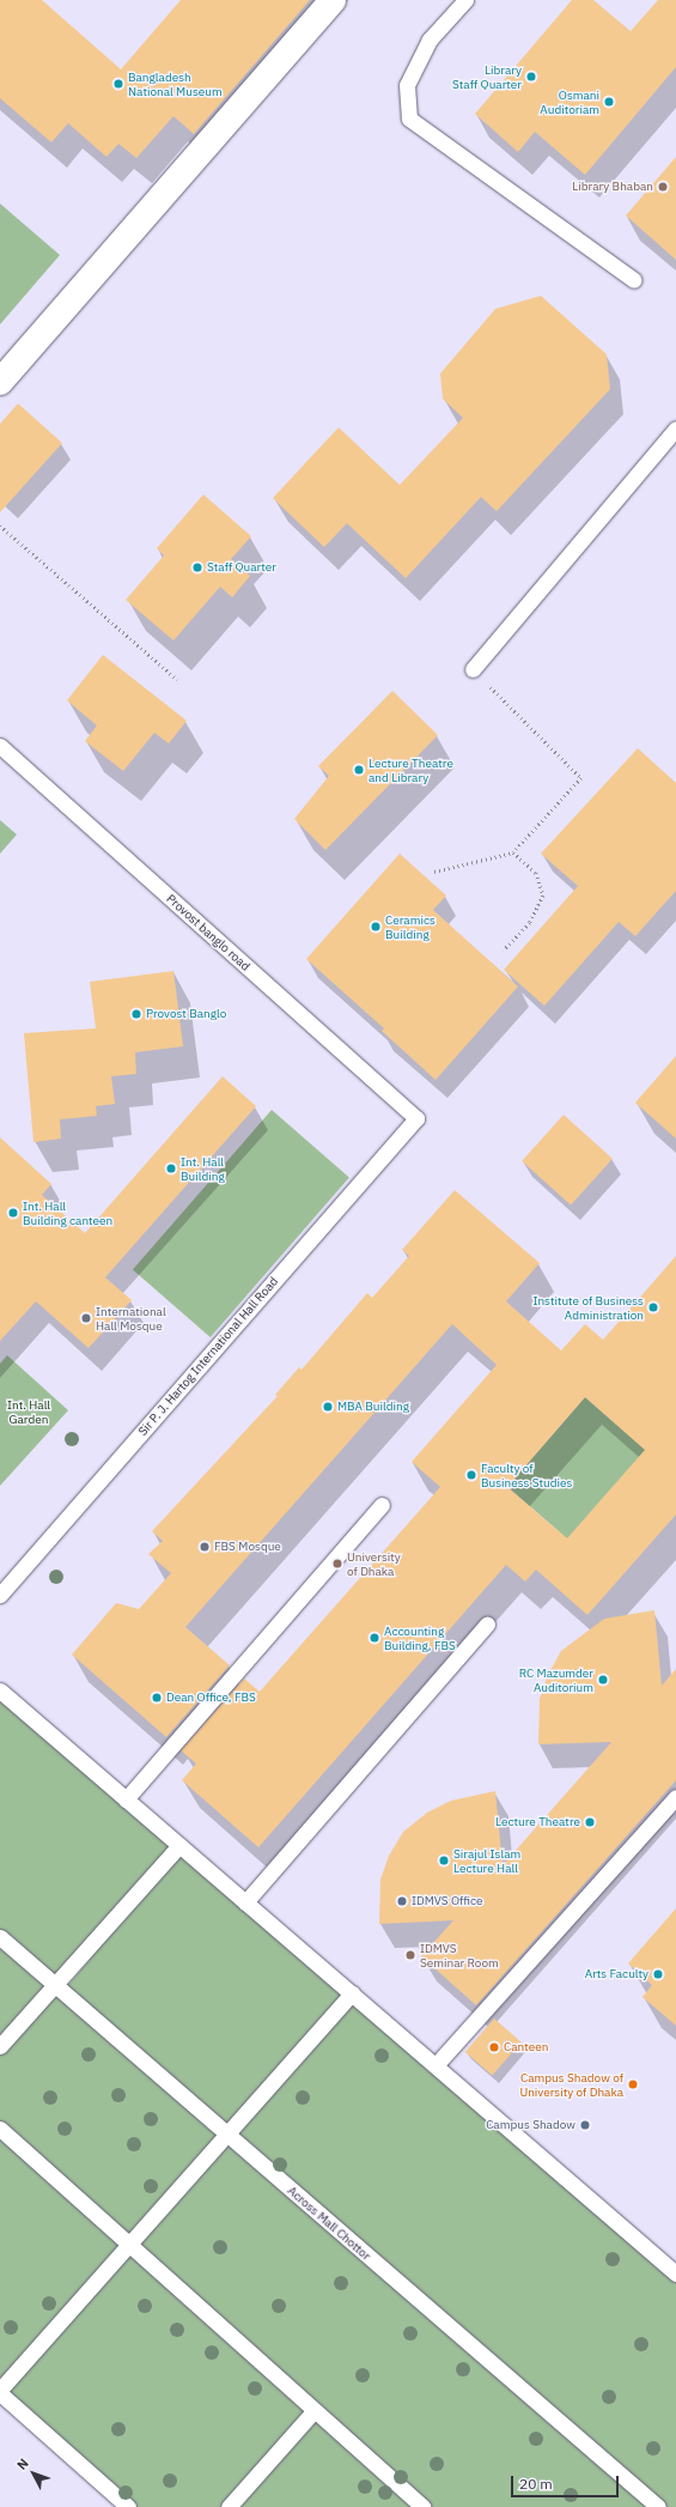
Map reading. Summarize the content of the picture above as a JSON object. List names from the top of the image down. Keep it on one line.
{"streets":{"lane":["Provost banglo road","Sir P. J. Hartog International Hall Road","Across Mall Chottor"]},"crossings":[["Provost banglo road","Sir P. J. Hartog International Hall Road"]],"parks":["Int. Hall Garden"],"places":["Library Staff Quarter","Bangladesh National Museum","Osmani Auditoriam","Library Bhaban","Staff Quarter","Lecture Theatre and Library","Ceramics Building","Provost Banglo","Int. Hall Building","Int. Hall Building canteen","Institute of Business Administration","International Hall Mosque","MBA Building","Faculty of Business Studies","FBS Mosque","University of Dhaka","Accounting Building, FBS","RC Mazumder Auditorium","Dean Office, FBS","Lecture Theatre","Sirajul Islam Lecture Hall","IDMVS Office","IDMVS Seminar Room","Arts Faculty","Canteen","Campus Shadow of University of Dhaka","Campus Shadow"],"scale_bar":"20 m","north":"top left"}
